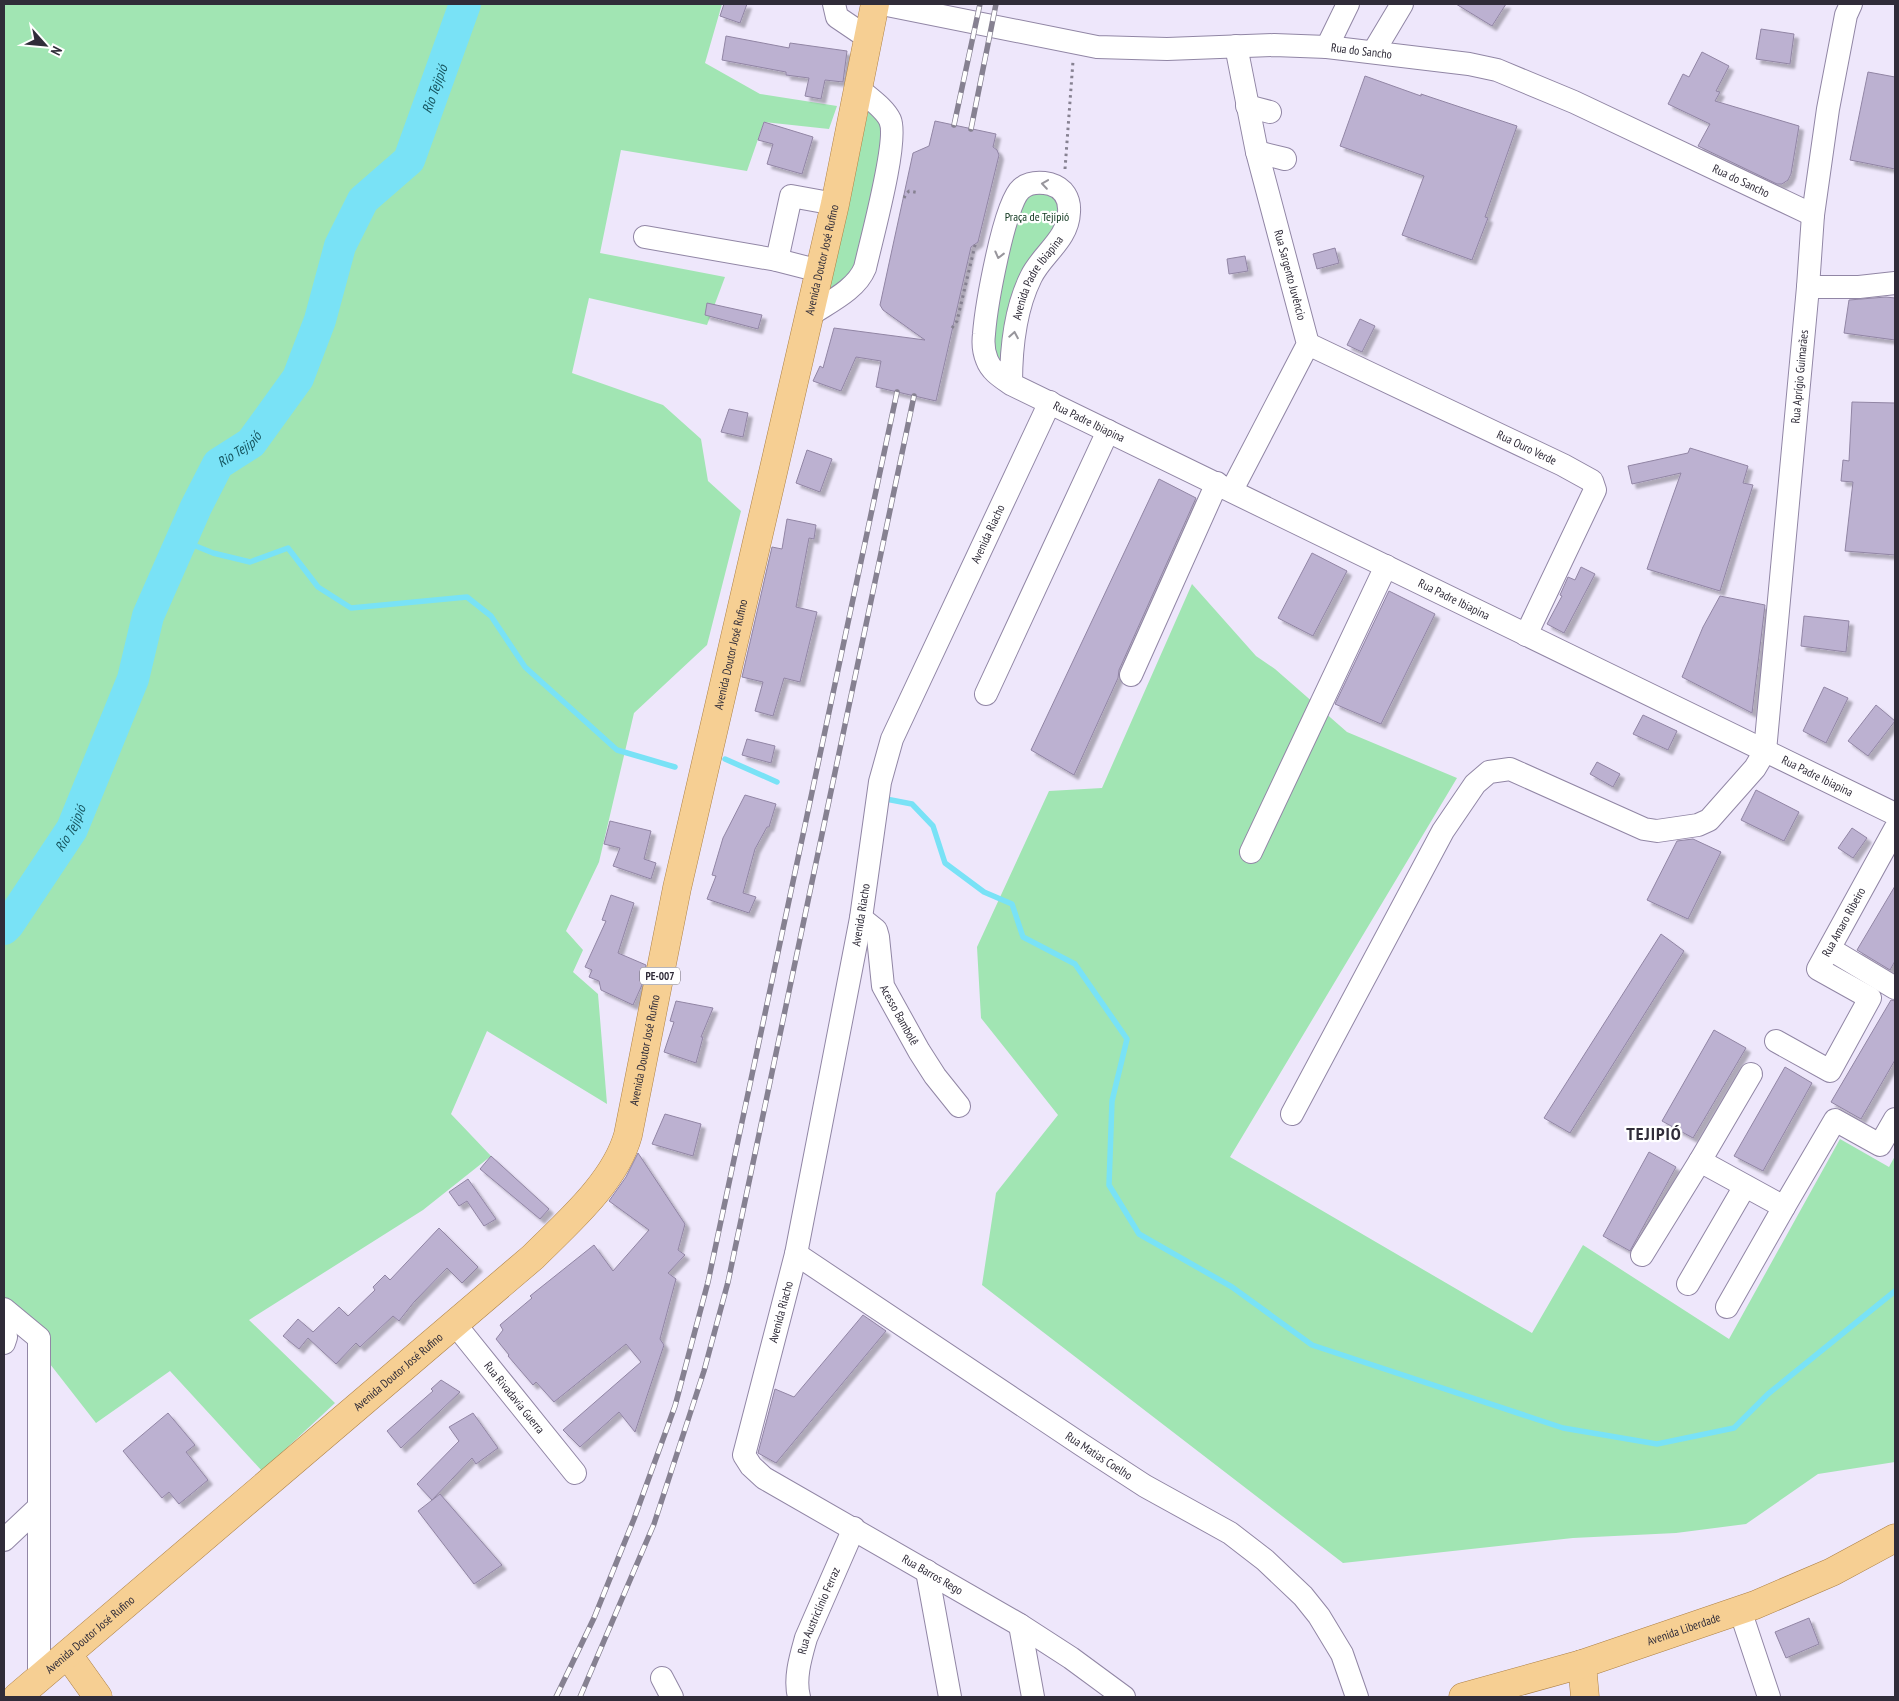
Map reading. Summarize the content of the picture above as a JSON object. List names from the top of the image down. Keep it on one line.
{"streets":{"main road":["Avenida Doutor José Rufino","PE-007","Avenida Liberdade"],"street":["Rua do Sancho","Rua Sargento Juvêncio","Avenida Padre Ibiapina","Rua Aprígio Guimarães","Rua Padre Ibiapina","Rua Ouro Verde","Avenida Riacho","Rua Amaro Ribeiro","Acesso Bambolê","Rua Rivadavia Guerra","Rua Matias Coelho","Rua Barros Rego","Rua Austriclínio Ferraz"]},"crossings":[["Rua do Sancho","Rua Sargento Juvêncio"],["Rua do Sancho","Rua Aprígio Guimarães"],["Avenida Doutor José Rufino","Rua Rivadavia Guerra"],["Rua Sargento Juvêncio","Rua Ouro Verde"],["Avenida Padre Ibiapina","Rua Padre Ibiapina"],["Rua Aprígio Guimarães","Rua Padre Ibiapina"],["Rua Padre Ibiapina","Rua Ouro Verde"],["Rua Padre Ibiapina","Avenida Riacho"],["Avenida Riacho","Acesso Bambolê"],["Avenida Riacho","Rua Matias Coelho"],["Avenida Riacho","Rua Barros Rego"],["Rua Barros Rego","Rua Austriclínio Ferraz"]],"one_way":["Avenida Padre Ibiapina"],"districts":["TEJIPIÓ"],"water":["Rio Tejipió"],"parks":["Praça de Tejipió"],"north":"bottom right"}
